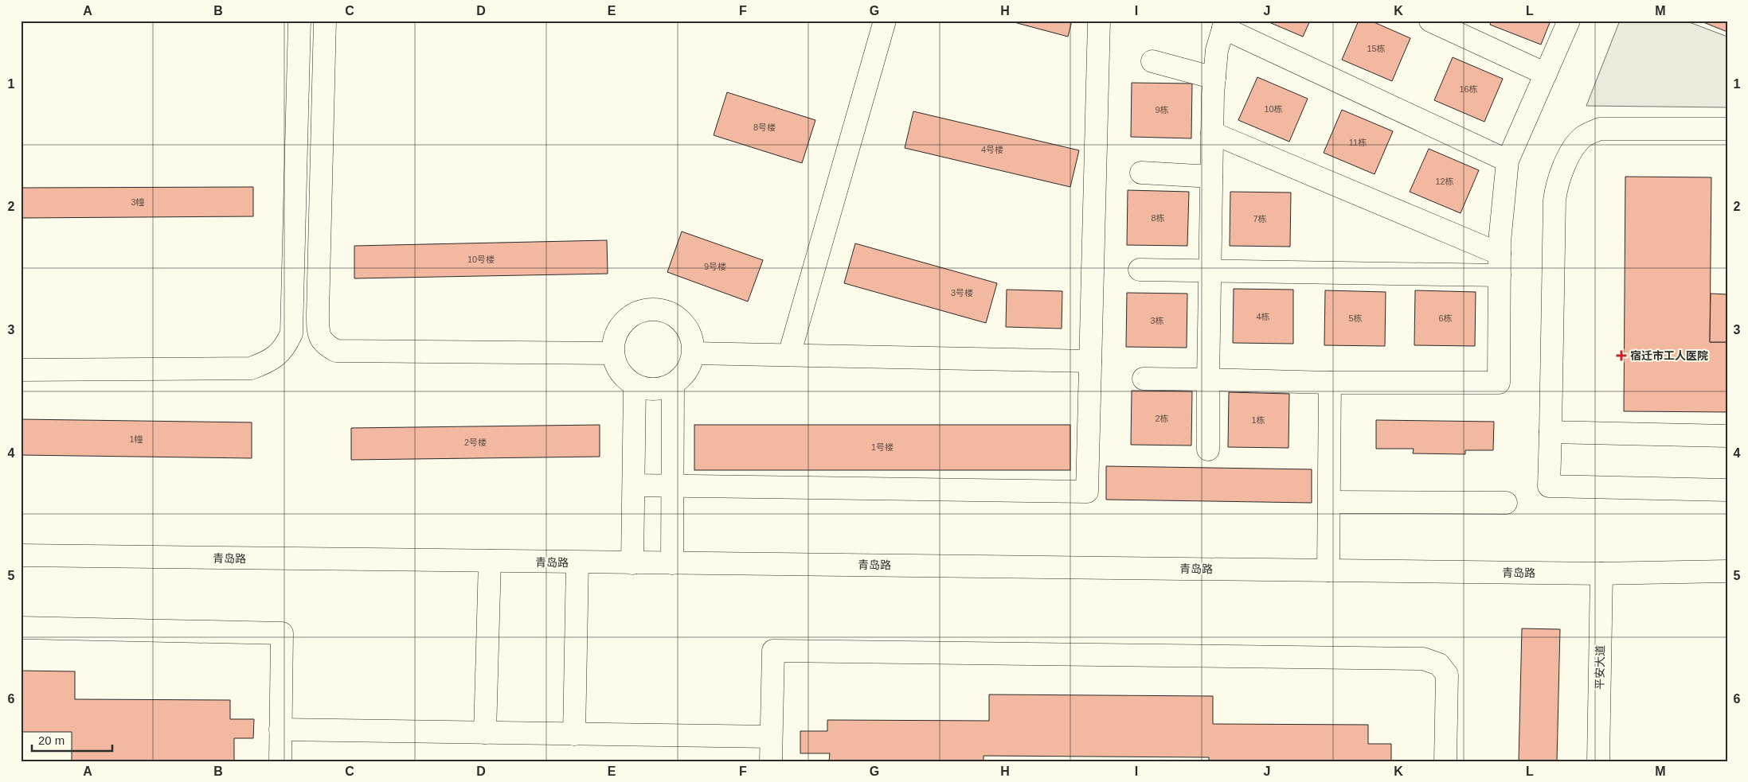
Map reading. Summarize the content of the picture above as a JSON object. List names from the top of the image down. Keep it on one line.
{"streets":{"street":["青岛路","平安大道"]},"crossings":[["青岛路","平安大道"]],"places":{"health":["宿迁市工人医院"]},"house_numbers":["15栋","16栋","10栋","9栋","8号楼","11栋","4号楼","12栋","3幢","8栋","7栋","10号楼","9号楼","3号楼","4栋","5栋","6栋","3栋","2栋","1栋","1幢","2号楼","1号楼"],"scale_bar":"20 m","grid":{"columns":["A","B","C","D","E","F","G","H","I","J","K","L","M"],"rows":["1","2","3","4","5","6"]}}
